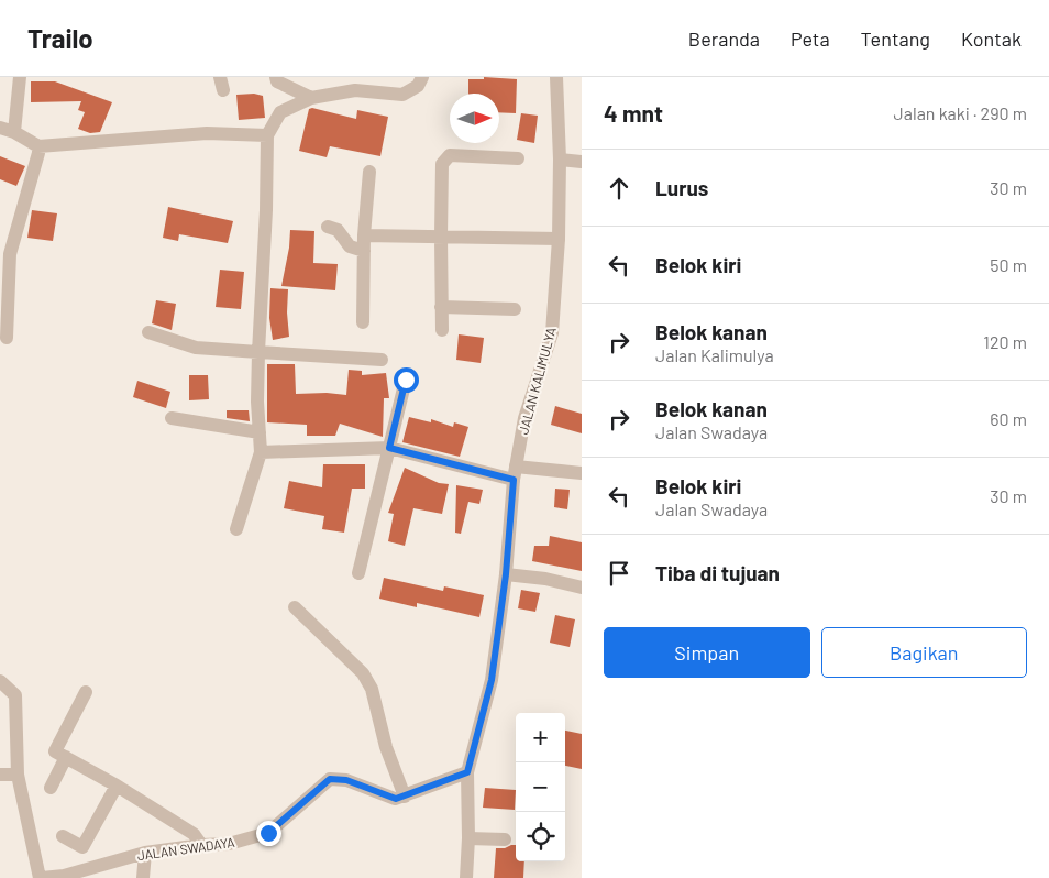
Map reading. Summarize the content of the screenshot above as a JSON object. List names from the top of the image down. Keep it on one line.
{"streets":{"street":["JALAN KALIMULYA","JALAN SWADAYA"]},"north":"right","page":{"header":"Trailo","nav":["Beranda","Peta","Tentang","Kontak"],"heading":["4 mnt","Jalan kaki · 290 m"],"list":[["Lurus","30 m"],["Belok kiri","50 m"],["Belok kanan","Jalan Kalimulya","120 m"],["Belok kanan","Jalan Swadaya","60 m"],["Belok kiri","Jalan Swadaya","30 m"],"Tiba di tujuan"],"buttons":["Simpan","Bagikan"],"map_buttons":["+","−"]}}
